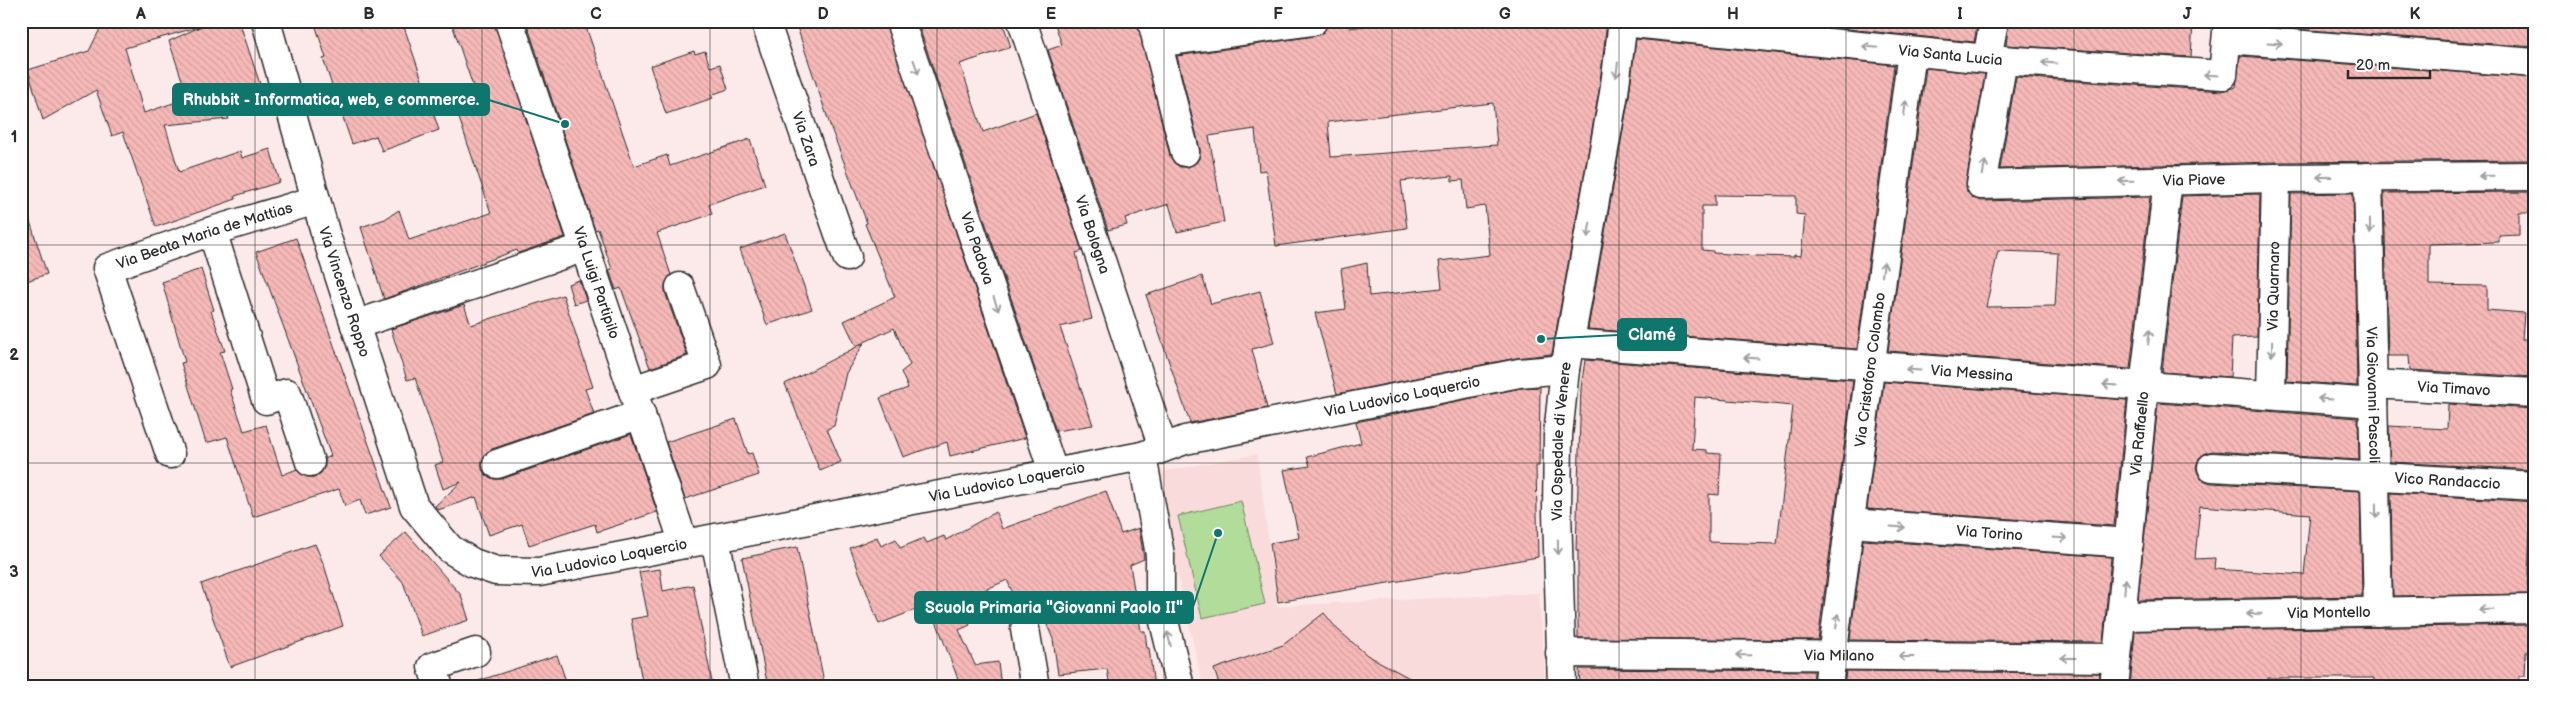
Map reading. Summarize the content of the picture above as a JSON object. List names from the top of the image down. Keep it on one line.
{"streets":{"street":["Via Santa Lucia","Via Zara","Via Piave","Via Bologna","Via Beata Maria de Mattias","Via Padova","Via Luigi Partipilo","Via Quarnaro","Via Vincenzo Roppo","Via Cristoforo Colombo","Via Messina","Via Timavo","Via Giovanni Pascoli","Via Ludovico Loquercio","Via Raffaello","Via Ospedale di Venere","Vico Randaccio","Via Torino","Via Montello","Via Milano"]},"crossings":[["Via Santa Lucia","Via Piave"],["Via Santa Lucia","Via Cristoforo Colombo"],["Via Santa Lucia","Via Ospedale di Venere"],["Via Piave","Via Quarnaro"],["Via Piave","Via Giovanni Pascoli"],["Via Piave","Via Raffaello"],["Via Bologna","Via Ludovico Loquercio"],["Via Beata Maria de Mattias","Via Vincenzo Roppo"],["Via Padova","Via Ludovico Loquercio"],["Via Luigi Partipilo","Via Ludovico Loquercio"],["Via Quarnaro","Via Messina"],["Via Vincenzo Roppo","Via Ludovico Loquercio"],["Via Cristoforo Colombo","Via Messina"],["Via Cristoforo Colombo","Via Torino"],["Via Cristoforo Colombo","Via Milano"],["Via Messina","Via Timavo"],["Via Messina","Via Giovanni Pascoli"],["Via Messina","Via Ludovico Loquercio"],["Via Messina","Via Raffaello"],["Via Messina","Via Ospedale di Venere"],["Via Timavo","Via Giovanni Pascoli"],["Via Giovanni Pascoli","Vico Randaccio"],["Via Giovanni Pascoli","Via Montello"],["Via Ludovico Loquercio","Via Ospedale di Venere"],["Via Raffaello","Via Torino"],["Via Raffaello","Via Montello"],["Via Raffaello","Via Milano"],["Via Ospedale di Venere","Via Milano"]],"one_way":["Via Padova","Via Quarnaro","Via Cristoforo Colombo","Via Messina","Via Giovanni Pascoli","Via Raffaello","Via Ospedale di Venere","Via Torino","Via Montello","Via Milano"],"places":["Rhubbit - Informatica, web, e commerce.","Clamé","Scuola Primaria \"Giovanni Paolo II\""],"scale_bar":"20 m","grid":{"columns":["A","B","C","D","E","F","G","H","I","J","K"],"rows":["1","2","3"]}}
